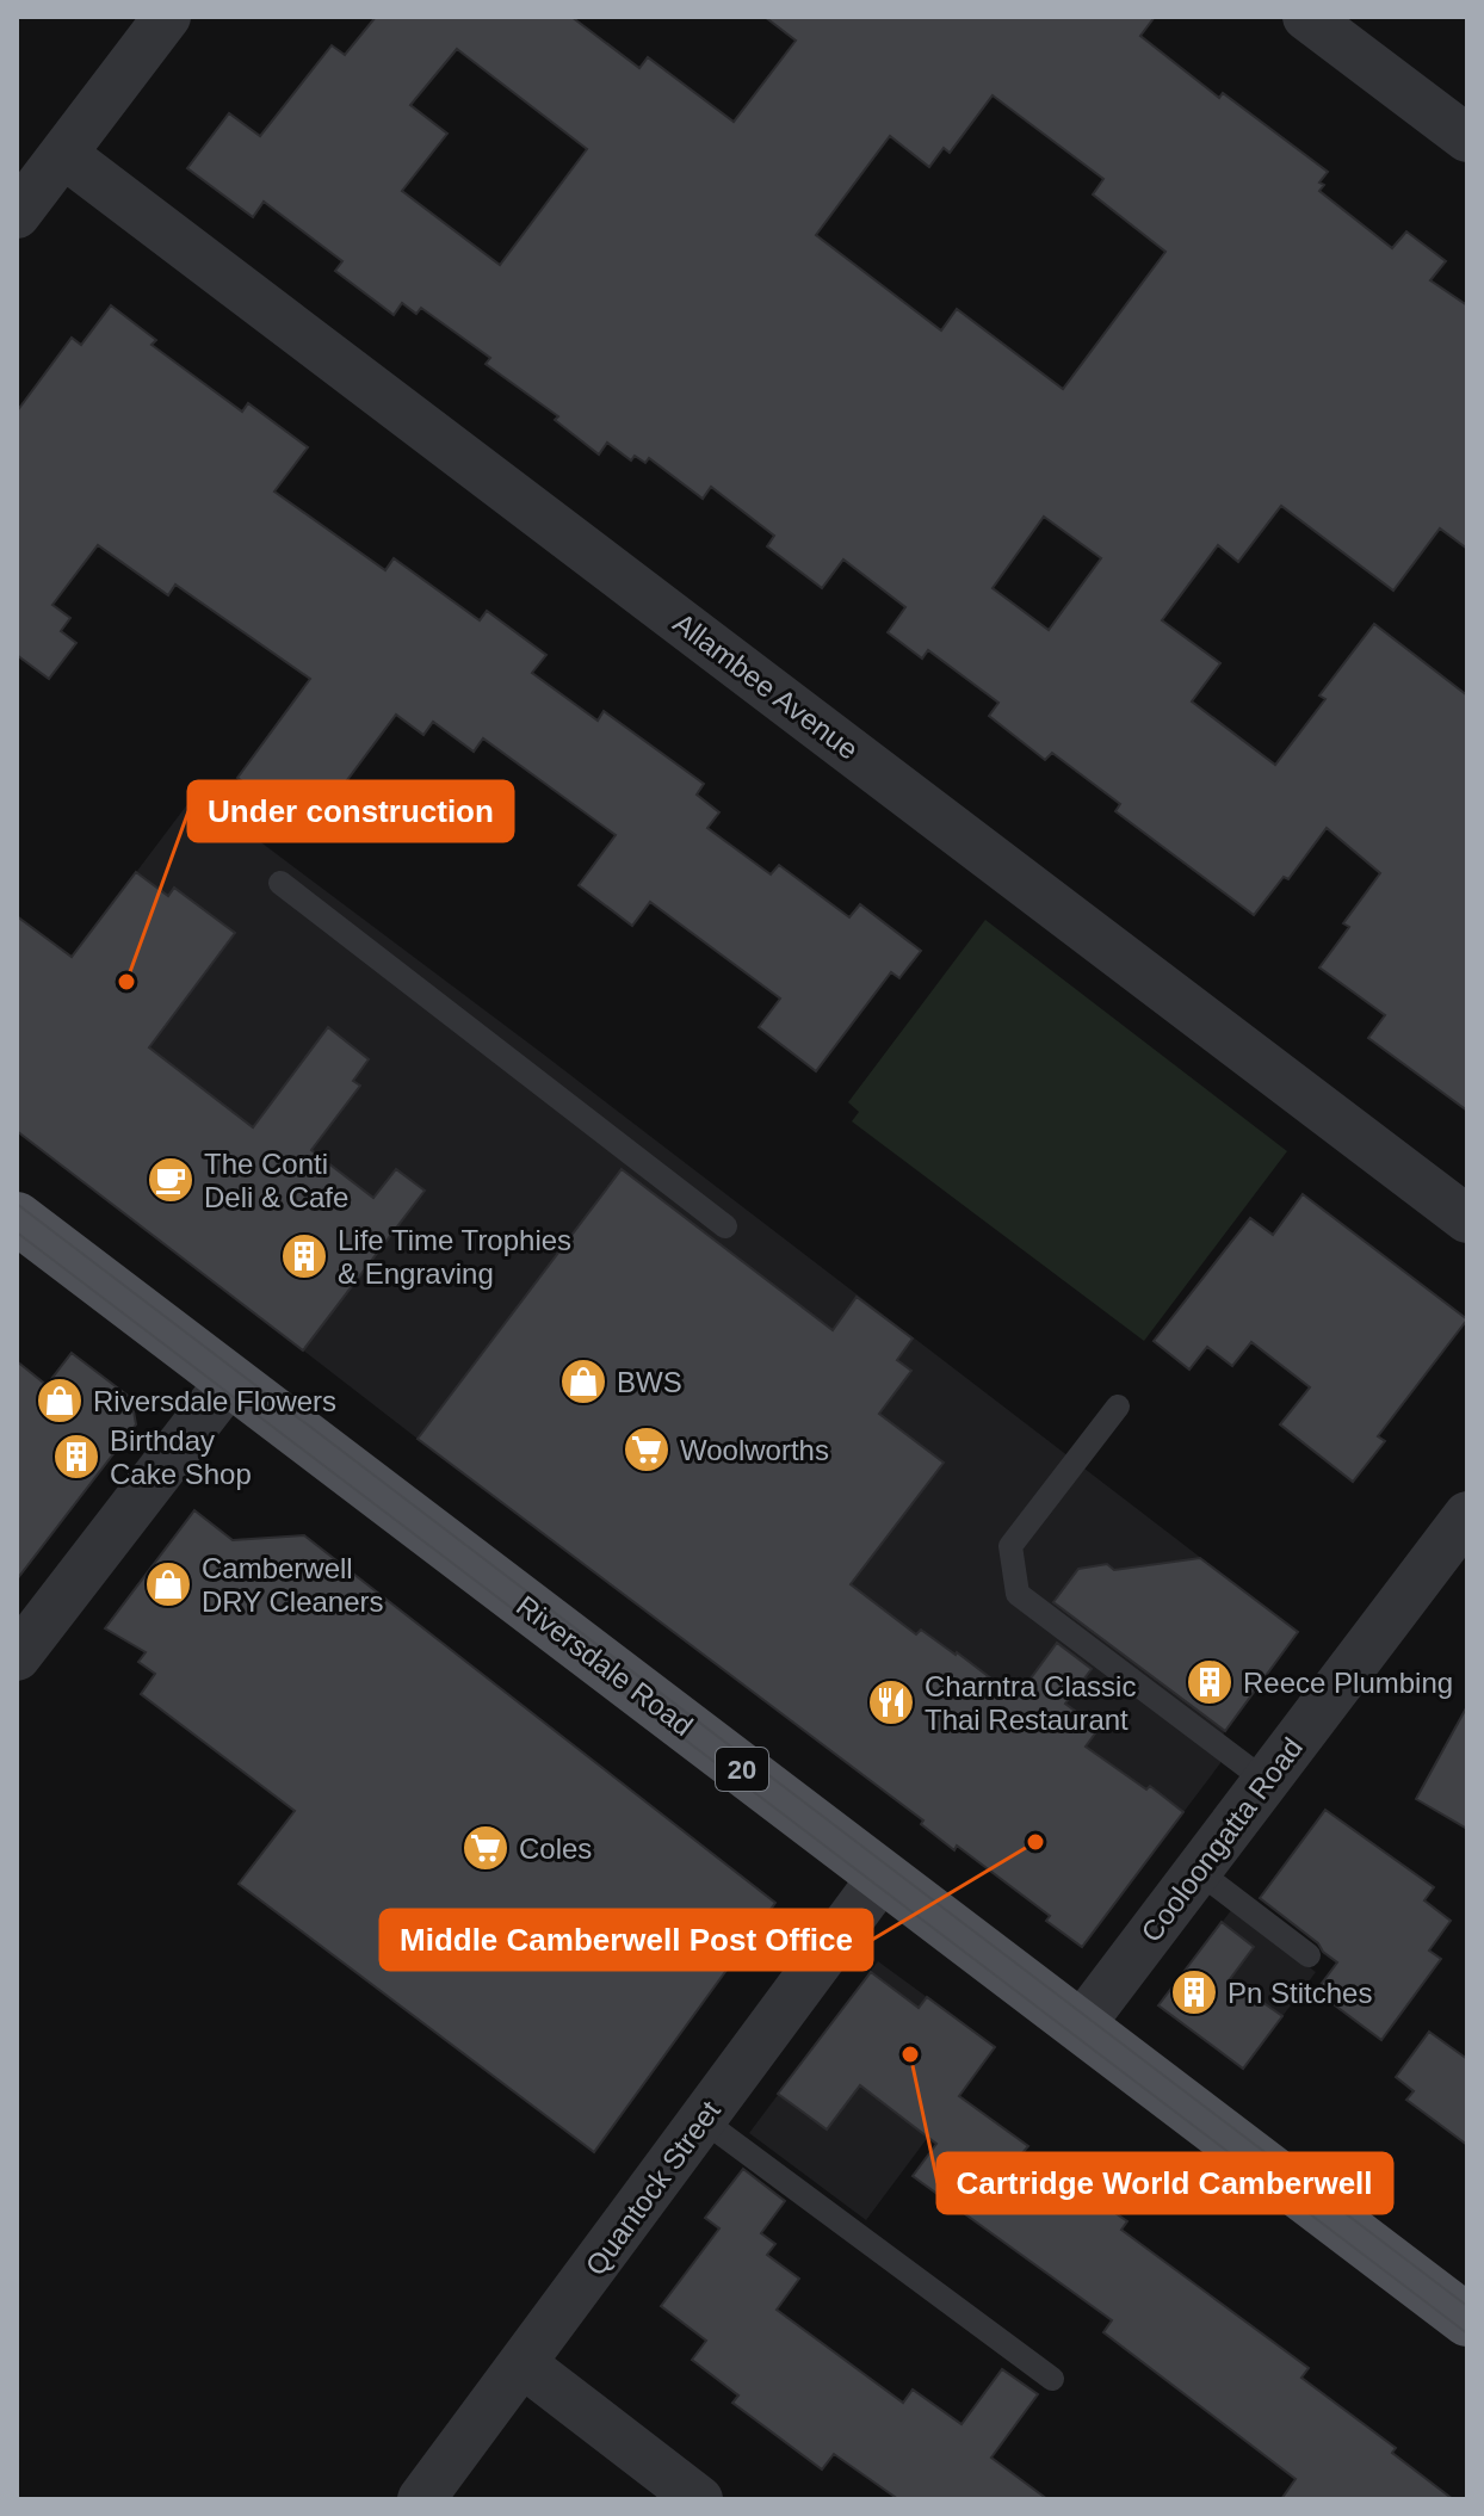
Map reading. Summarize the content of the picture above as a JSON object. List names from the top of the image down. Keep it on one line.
{"streets":{"main road":["Riversdale Road","20"],"street":["Allambee Avenue","Cooloongatta Road","Quantock Street"]},"crossings":[["Riversdale Road","Cooloongatta Road"],["Riversdale Road","Quantock Street"]],"places":{"other":["Under construction","Middle Camberwell Post Office","Cartridge World Camberwell"],"cafe":["The Conti Deli & Cafe"],"building":["Life Time Trophies & Engraving","Birthday Cake Shop","Reece Plumbing","Pn Stitches"],"shop":["BWS","Riversdale Flowers","Camberwell DRY Cleaners"],"supermarket":["Woolworths","Coles"],"restaurant":["Charntra Classic Thai Restaurant"]}}
